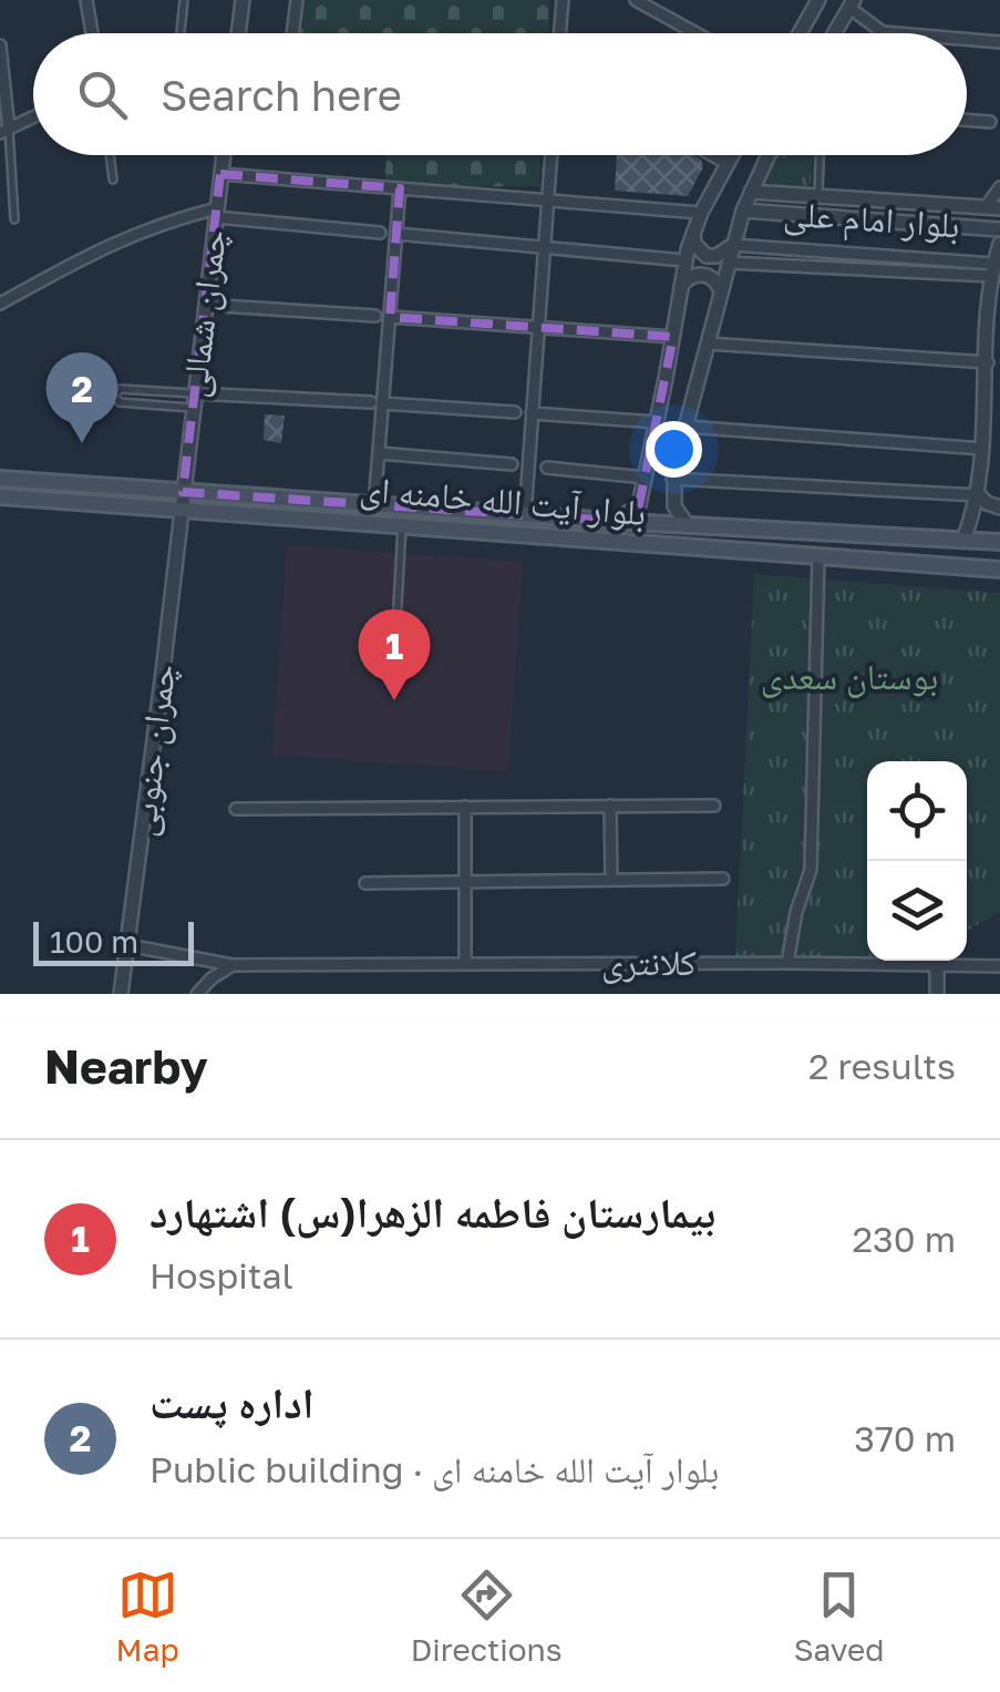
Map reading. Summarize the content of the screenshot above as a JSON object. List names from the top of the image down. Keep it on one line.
{"streets":{"main road":["بلوار آیت الله خامنه ای"],"street":["بلوار امام علی","چمران شمالی","چمران جنوبی","کلانتری"]},"crossings":[["چمران شمالی","بلوار آیت الله خامنه ای"],["چمران شمالی","چمران جنوبی"],["بلوار آیت الله خامنه ای","چمران جنوبی"],["چمران جنوبی","کلانتری"]],"parks":["بوستان سعدی"],"scale_bar":"100 m","page":{"search":"Search here","pins":["2","1"],"scale":"100 m","heading":["Nearby","2 results"],"list":[{"mark":"1","name":"بیمارستان فاطمه الزهرا(س) اشتهارد","note":"Hospital","value":"230 m"},{"mark":"2","name":"اداره پست","note":"Public building · بلوار آیت الله خامنه ای","value":"370 m"}],"nav":["Map","Directions","Saved"]}}
